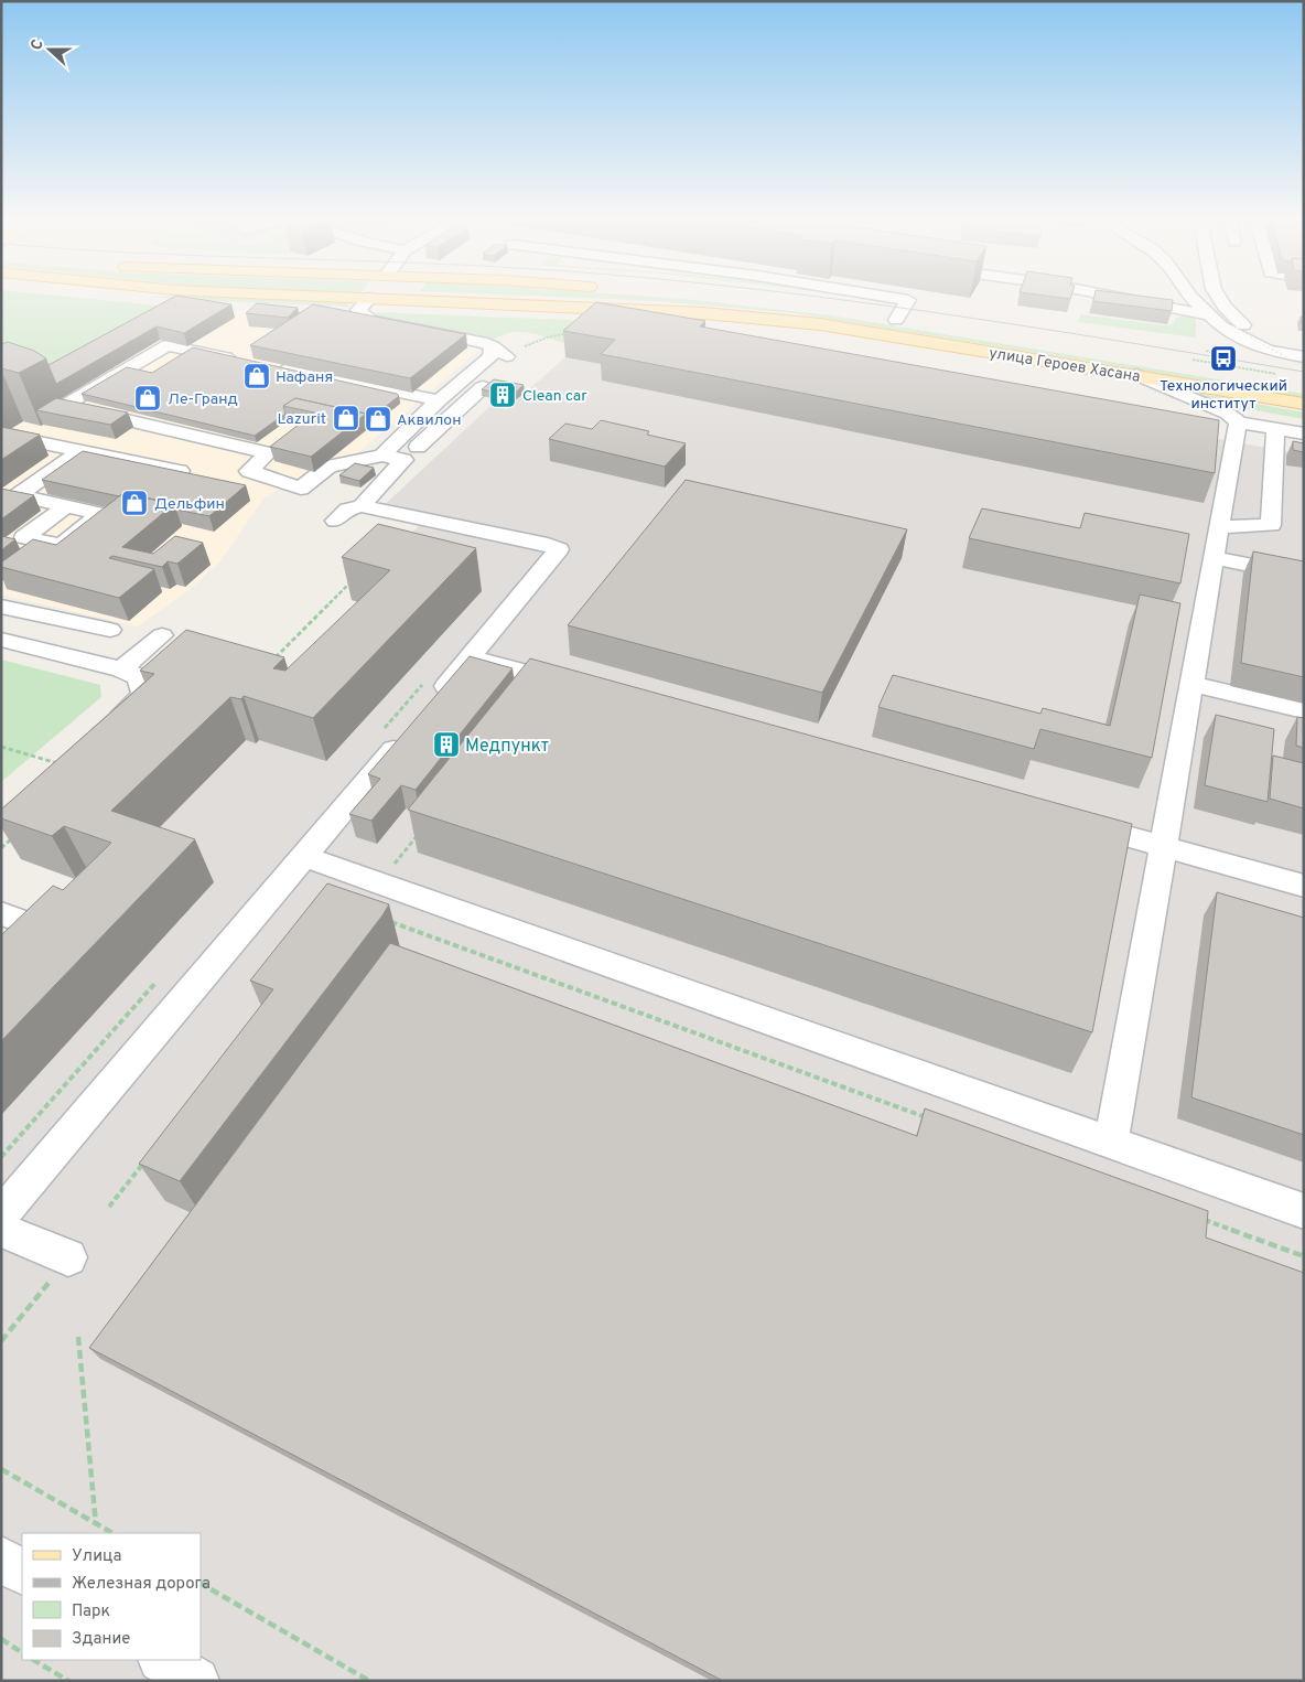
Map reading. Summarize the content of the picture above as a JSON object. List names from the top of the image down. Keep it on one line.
{"streets":{"main road":["улица Героев Хасана"]},"places":{"bus stop":["Технологический институт"],"shop":["Нафаня","Ле-Гранд","Lazurit","Аквилон","Дельфин"],"building":["Clean car","Медпункт"]},"legend":["Улица","Железная дорога","Парк","Здание"],"north":"left"}
